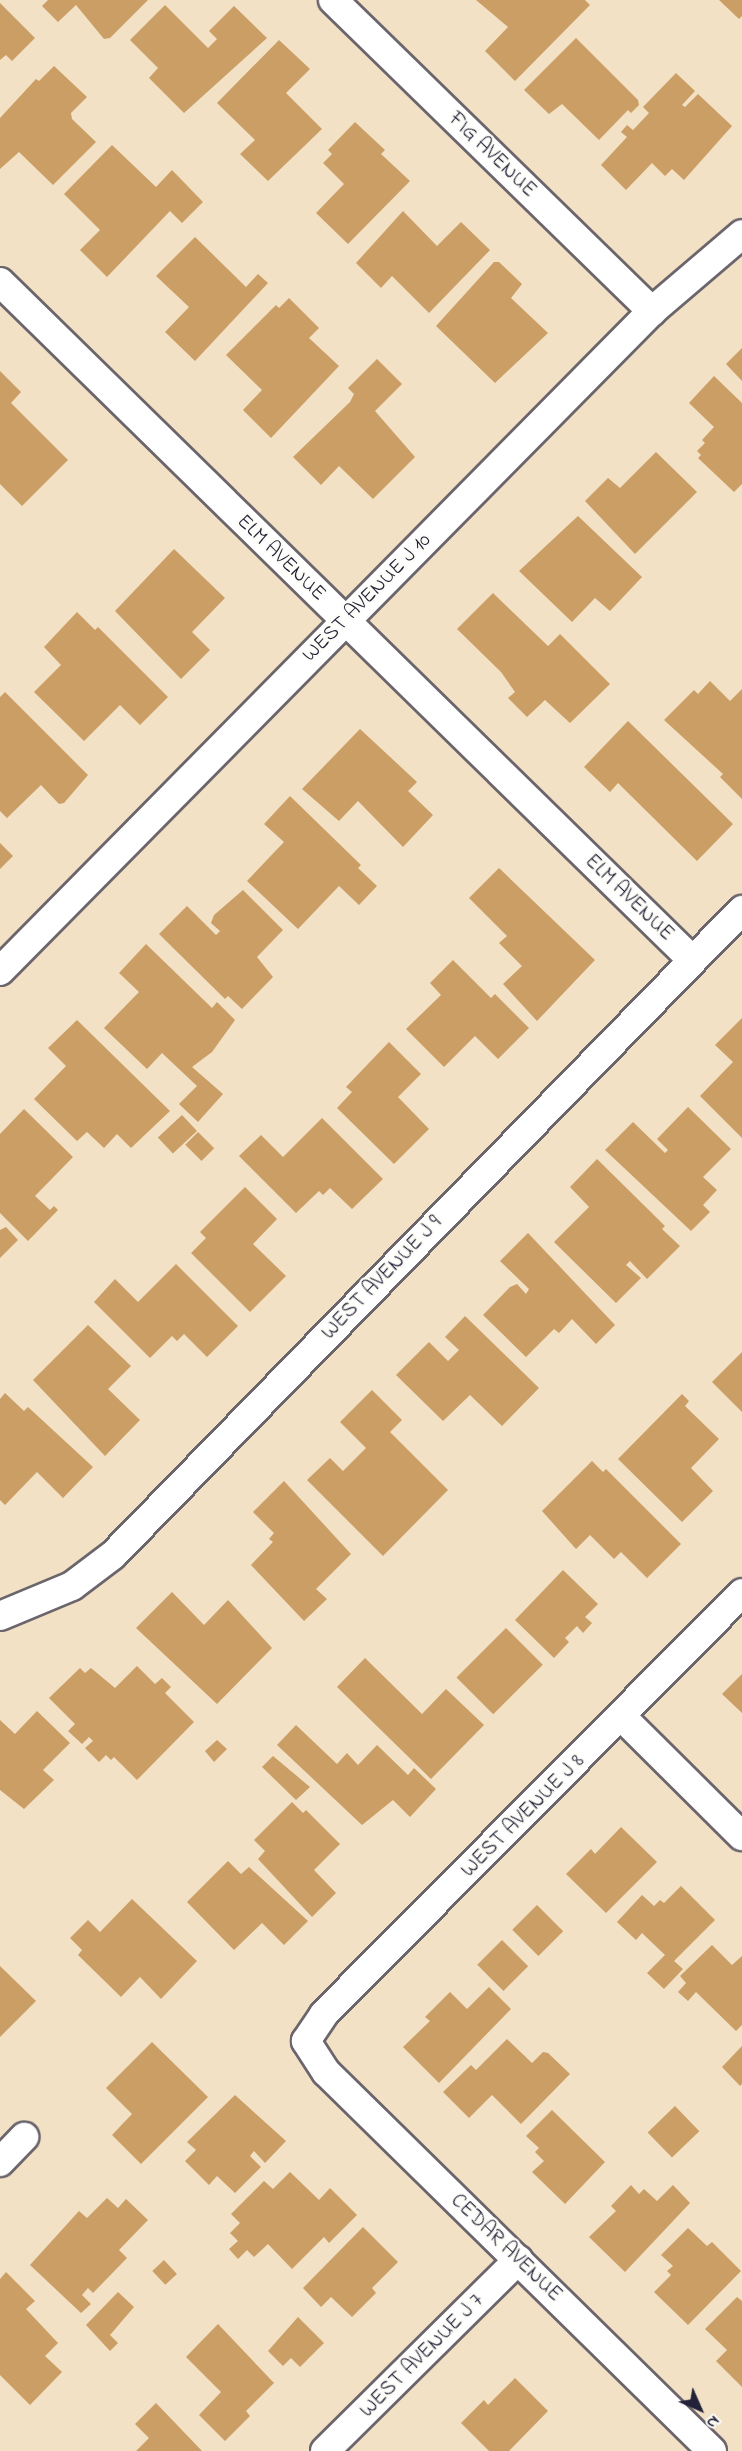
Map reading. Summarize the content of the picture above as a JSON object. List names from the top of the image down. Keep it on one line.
{"streets":{"street":["FIG AVENUE","ELM AVENUE","WEST AVENUE J 10","WEST AVENUE J 9","WEST AVENUE J 8","CEDAR AVENUE","WEST AVENUE J 7"]},"crossings":[["FIG AVENUE","WEST AVENUE J 10"],["ELM AVENUE","WEST AVENUE J 10"],["ELM AVENUE","WEST AVENUE J 9"],["WEST AVENUE J 8","CEDAR AVENUE"],["CEDAR AVENUE","WEST AVENUE J 7"]],"north":"bottom right"}
